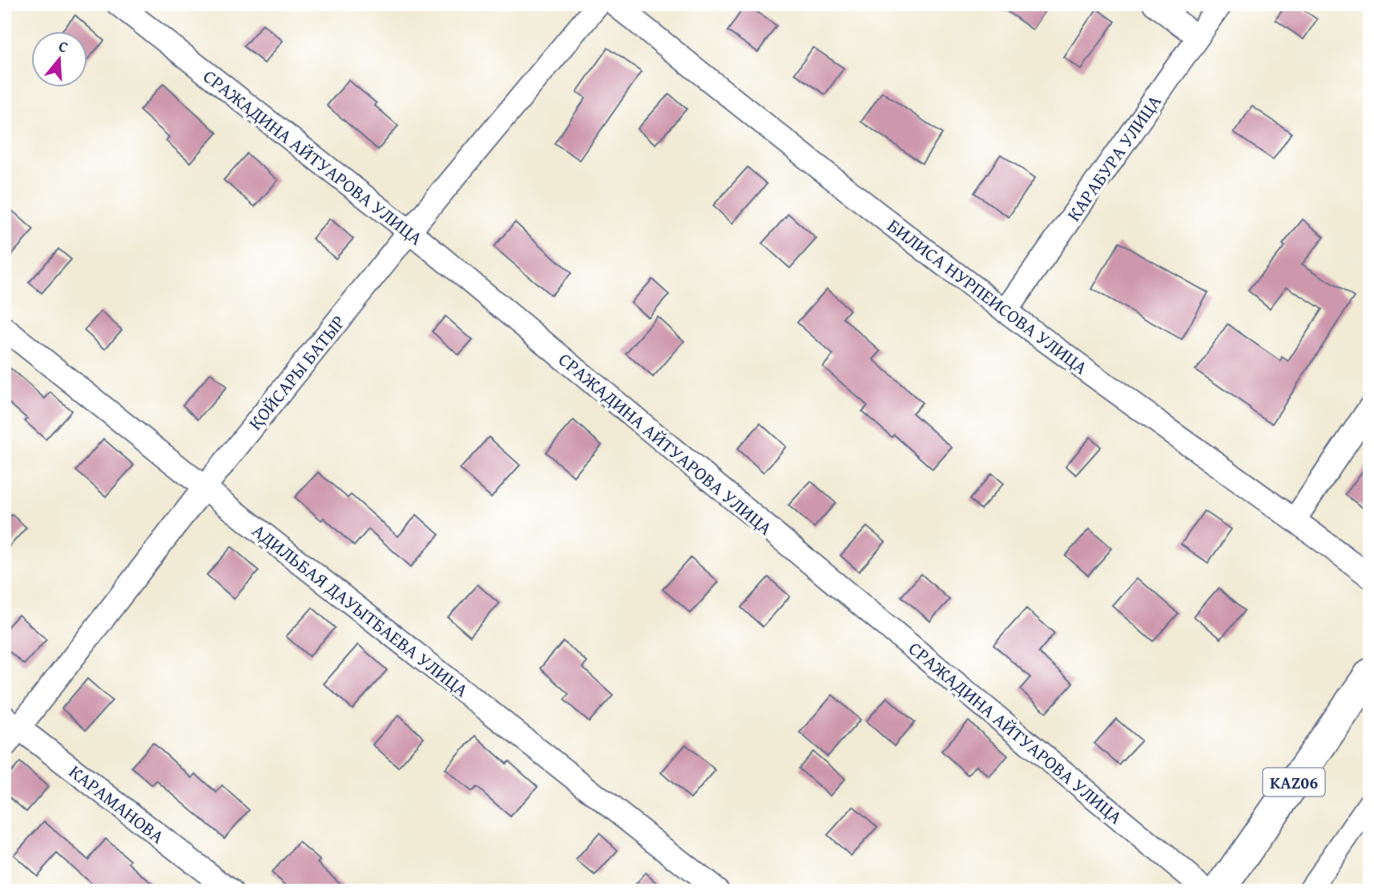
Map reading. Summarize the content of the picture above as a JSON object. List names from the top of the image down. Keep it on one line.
{"streets":{"main road":["KAZ06"],"street":["СРАЖАДИНА АЙТУАРОВА УЛИЦА","КАРАБУРА УЛИЦА","БИЛИСА НУРПЕИСОВА УЛИЦА","ҚОЙСАРЫ БАТЫР","АДИЛЬБАЯ ДАУЫТБАЕВА УЛИЦА","КАРАМАНОВА"]},"crossings":[["СРАЖАДИНА АЙТУАРОВА УЛИЦА","ҚОЙСАРЫ БАТЫР"],["КАРАБУРА УЛИЦА","БИЛИСА НУРПЕИСОВА УЛИЦА"],["ҚОЙСАРЫ БАТЫР","АДИЛЬБАЯ ДАУЫТБАЕВА УЛИЦА"],["ҚОЙСАРЫ БАТЫР","КАРАМАНОВА"]],"north":"top"}
